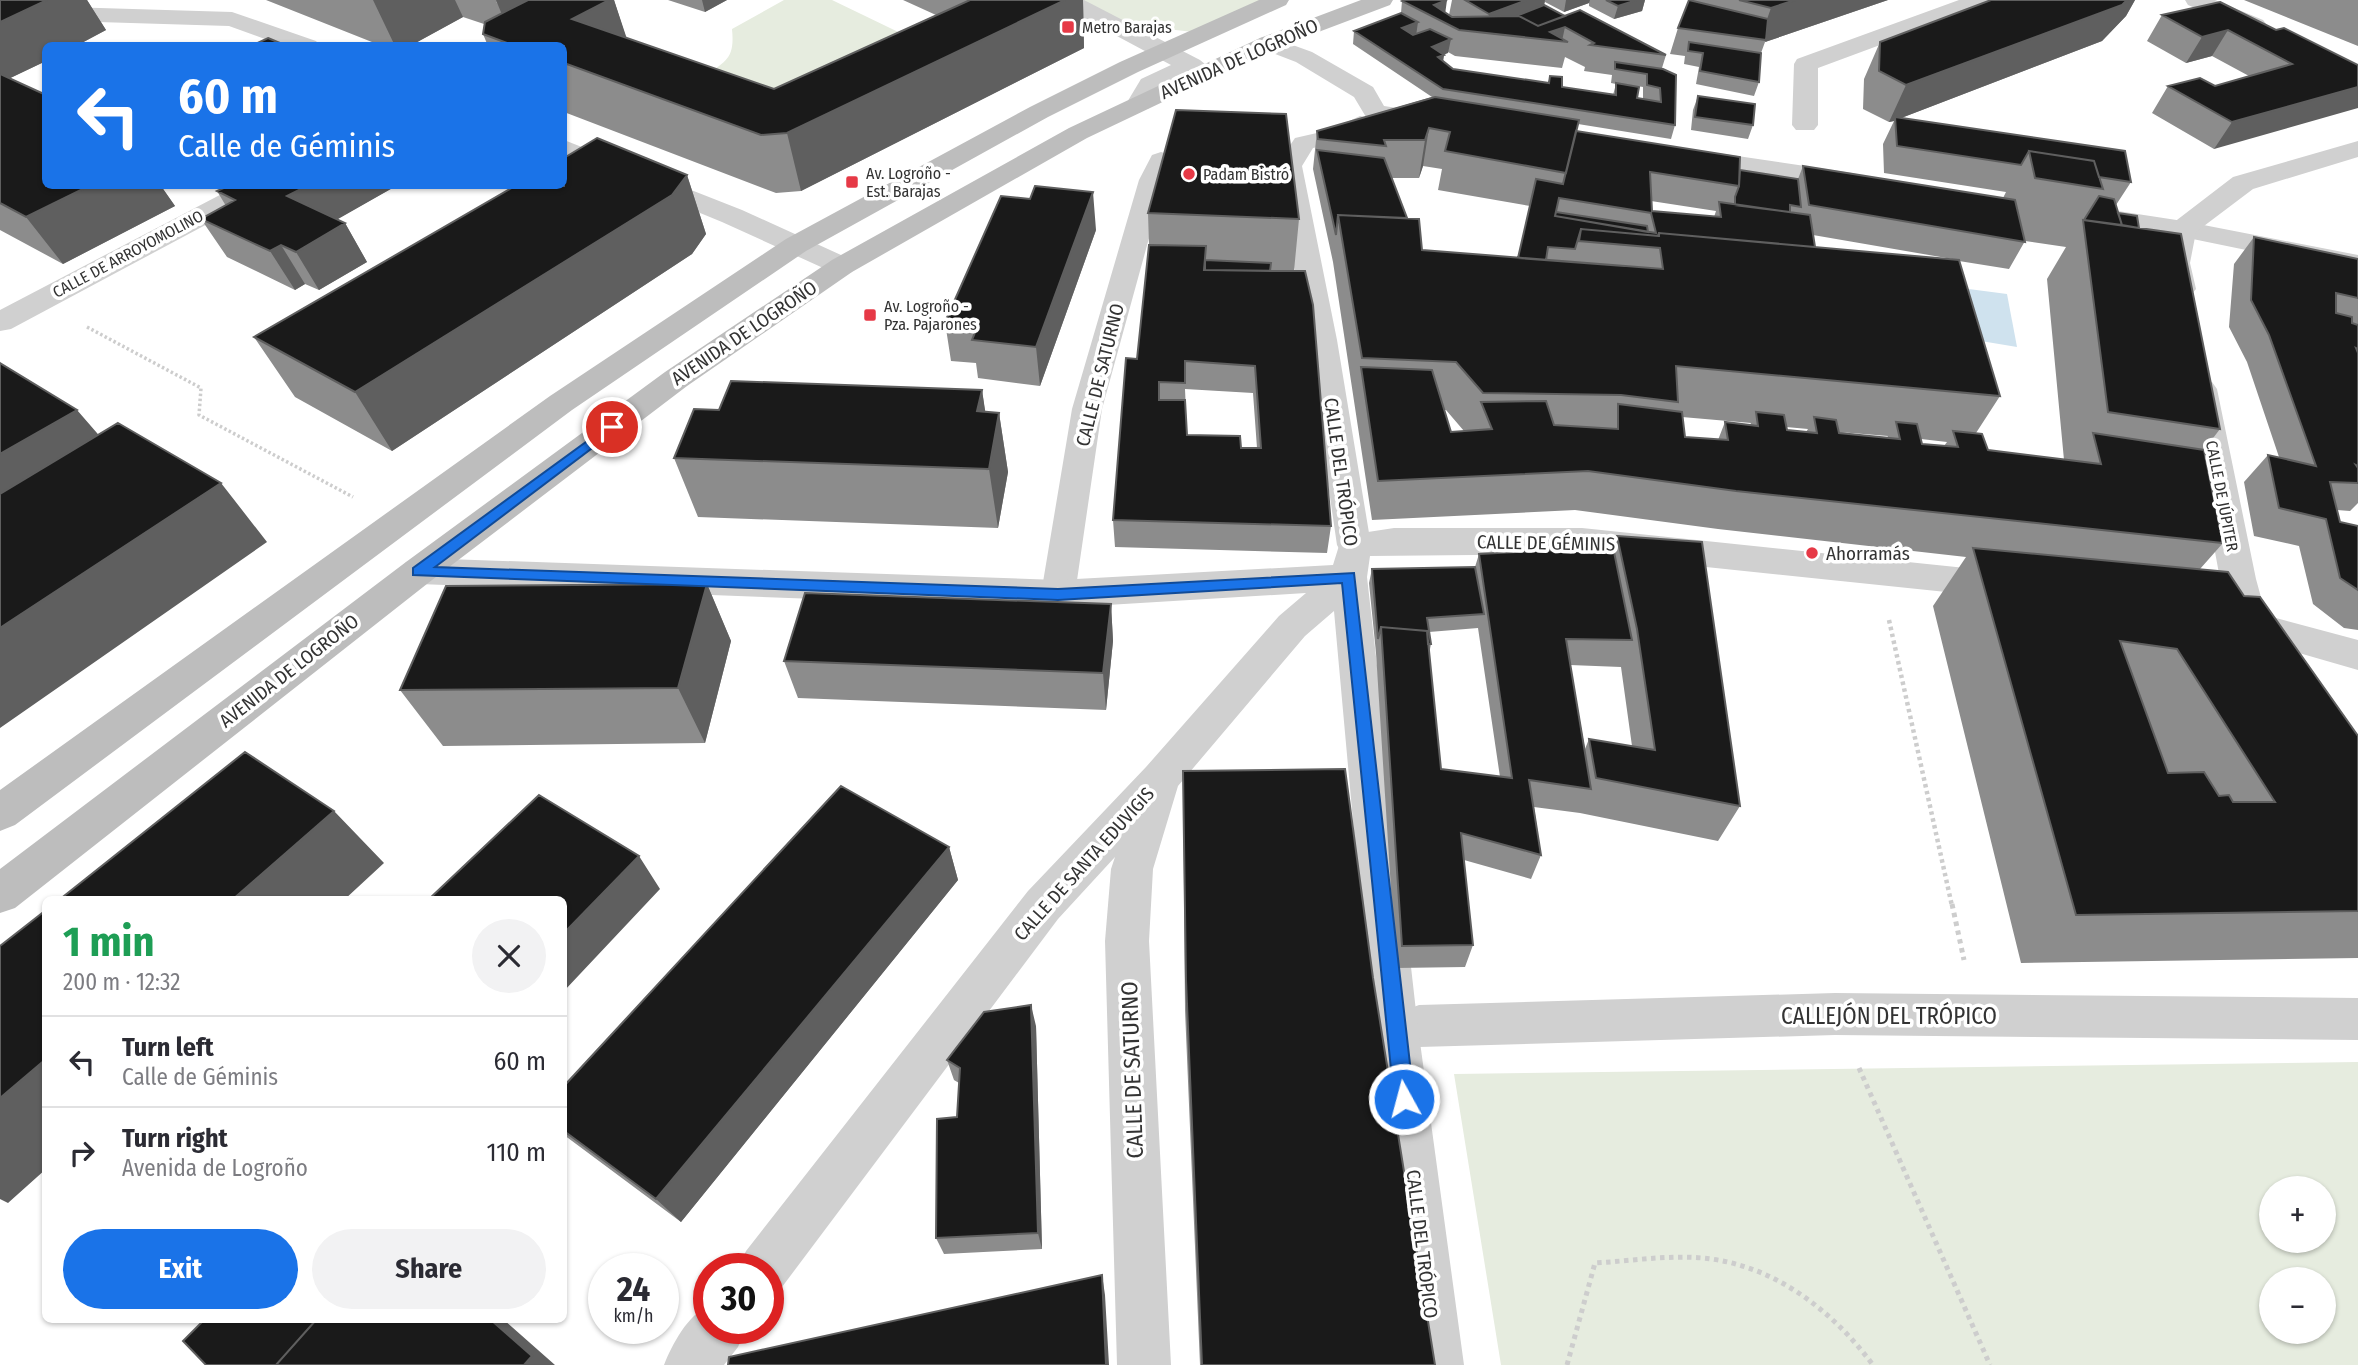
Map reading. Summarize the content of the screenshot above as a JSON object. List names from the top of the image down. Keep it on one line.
{"streets":{"main road":["AVENIDA DE LOGROÑO"],"street":["CALLE DE ARROYOMOLINO","CALLE DE SATURNO","CALLE DEL TRÓPICO","CALLE DE JÚPITER","CALLE DE GÉMINIS","CALLE DE SANTA EDUVIGIS","CALLEJÓN DEL TRÓPICO"]},"crossings":[["AVENIDA DE LOGROÑO","CALLE DE GÉMINIS"],["CALLE DE SATURNO","CALLE DE GÉMINIS"],["CALLE DE SATURNO","CALLE DE SANTA EDUVIGIS"],["CALLE DEL TRÓPICO","CALLE DE GÉMINIS"],["CALLE DEL TRÓPICO","CALLE DE SANTA EDUVIGIS"],["CALLE DE GÉMINIS","CALLE DE SANTA EDUVIGIS"]],"places":{"transit":["Metro Barajas","Av. Logroño - Est. Barajas","Av. Logroño - Pza. Pajarones"],"other":["Padam Bistró","Ahorramás"]},"page":{"turn":["60 m","Calle de Géminis"],"heading":["1 min","200 m · 12:32"],"list":[{"name":"Turn left","note":"Calle de Géminis","value":"60 m"},{"name":"Turn right","note":"Avenida de Logroño","value":"110 m"}],"map_buttons":["+","−"],"buttons":["Exit","Share"],"speed":"24 km/h","limit":"30"}}
